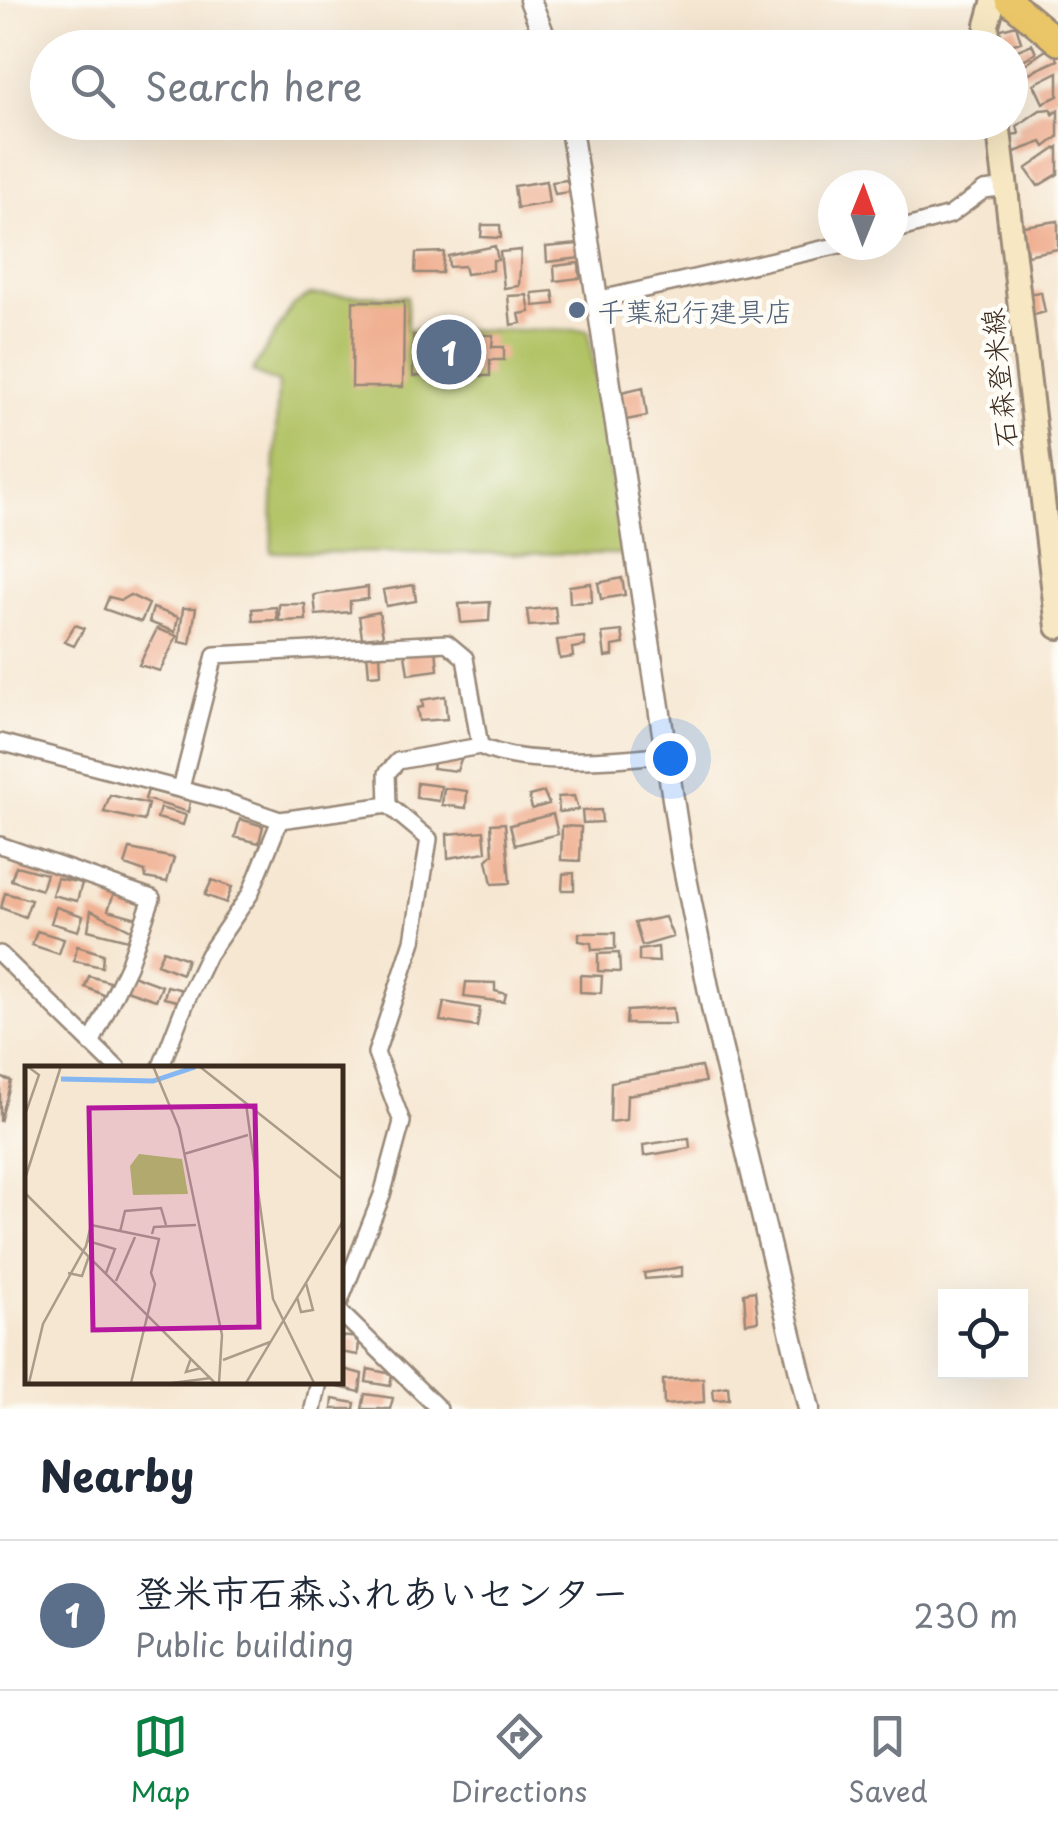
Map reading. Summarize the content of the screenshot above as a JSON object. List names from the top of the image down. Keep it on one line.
{"streets":{"main road":["石森登米線"]},"places":["千葉紀行建具店"],"north":"top","page":{"search":"Search here","pins":"1","heading":"Nearby","list":[{"mark":"1","name":"登米市石森ふれあいセンター","note":"Public building","value":"230 m"}],"nav":["Map","Directions","Saved"]}}
